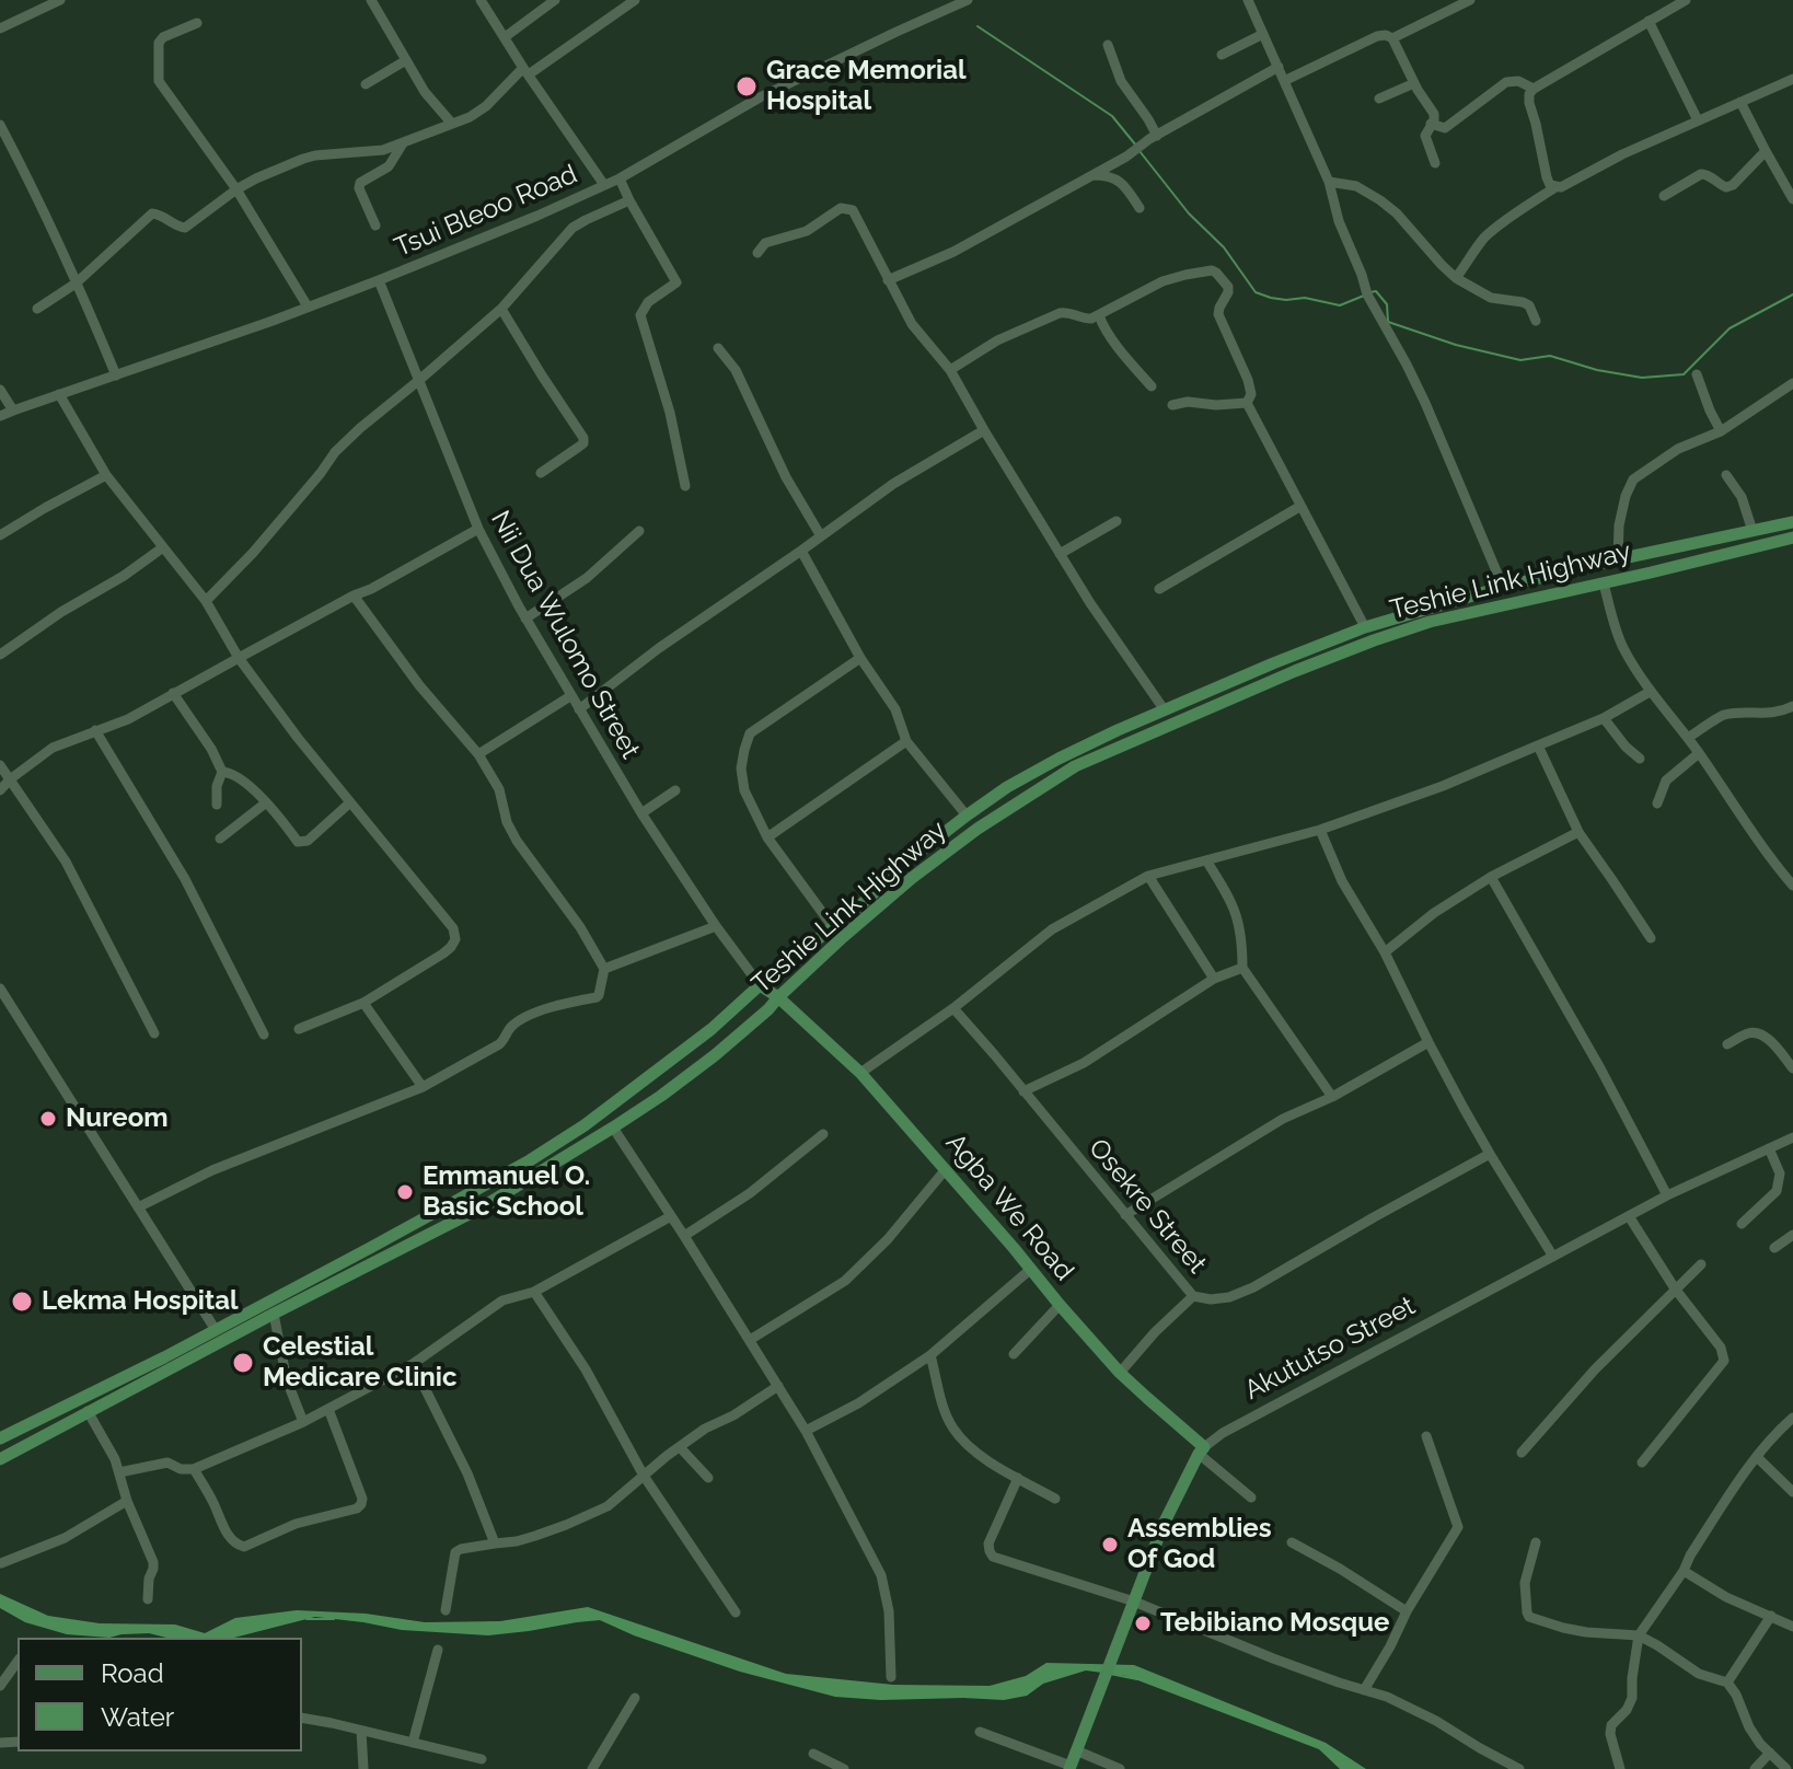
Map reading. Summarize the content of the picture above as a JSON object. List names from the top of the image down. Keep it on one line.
{"streets":{"main road":["Teshie Link Highway","Agba We Road"],"street":["Tsui Bleoo Road","Nii Dua Wulomo Street","Osekre Street","Akututso Street"]},"crossings":[["Tsui Bleoo Road","Nii Dua Wulomo Street"],["Teshie Link Highway","Nii Dua Wulomo Street"],["Teshie Link Highway","Agba We Road"],["Nii Dua Wulomo Street","Agba We Road"],["Agba We Road","Akututso Street"]],"places":["Grace Memorial Hospital","Nureom","Emmanuel O. Basic School","Lekma Hospital","Celestial Medicare Clinic","Assemblies Of God","Tebibiano Mosque"],"legend":["Road","Water"]}
